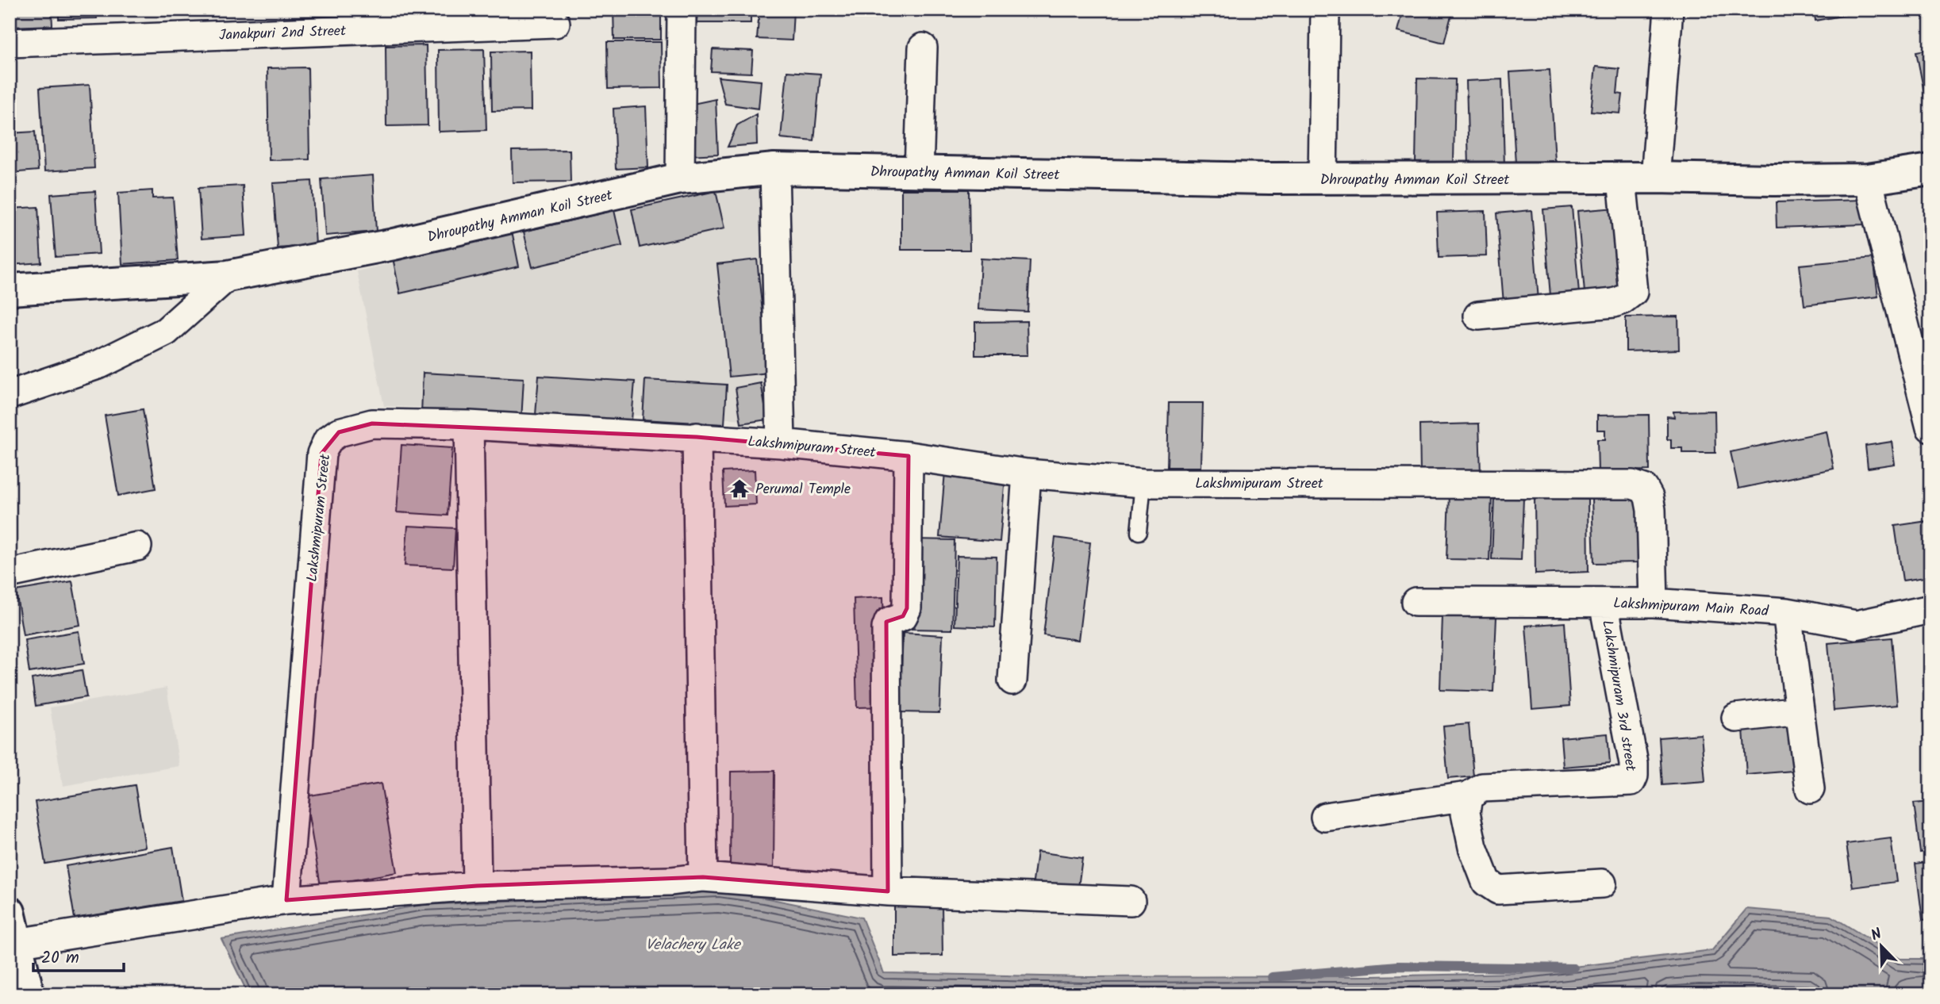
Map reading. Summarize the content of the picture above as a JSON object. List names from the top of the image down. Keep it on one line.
{"streets":{"street":["Janakpuri 2nd Street","Dhroupathy Amman Koil Street","Lakshmipuram Street","Lakshmipuram Main Road","Lakshmipuram 3rd street"]},"crossings":[["Lakshmipuram Street","Lakshmipuram Main Road"],["Lakshmipuram Main Road","Lakshmipuram 3rd street"]],"water":["Velachery Lake"],"places":{"temple":["Perumal Temple"]},"scale_bar":"20 m","north":"top left"}
